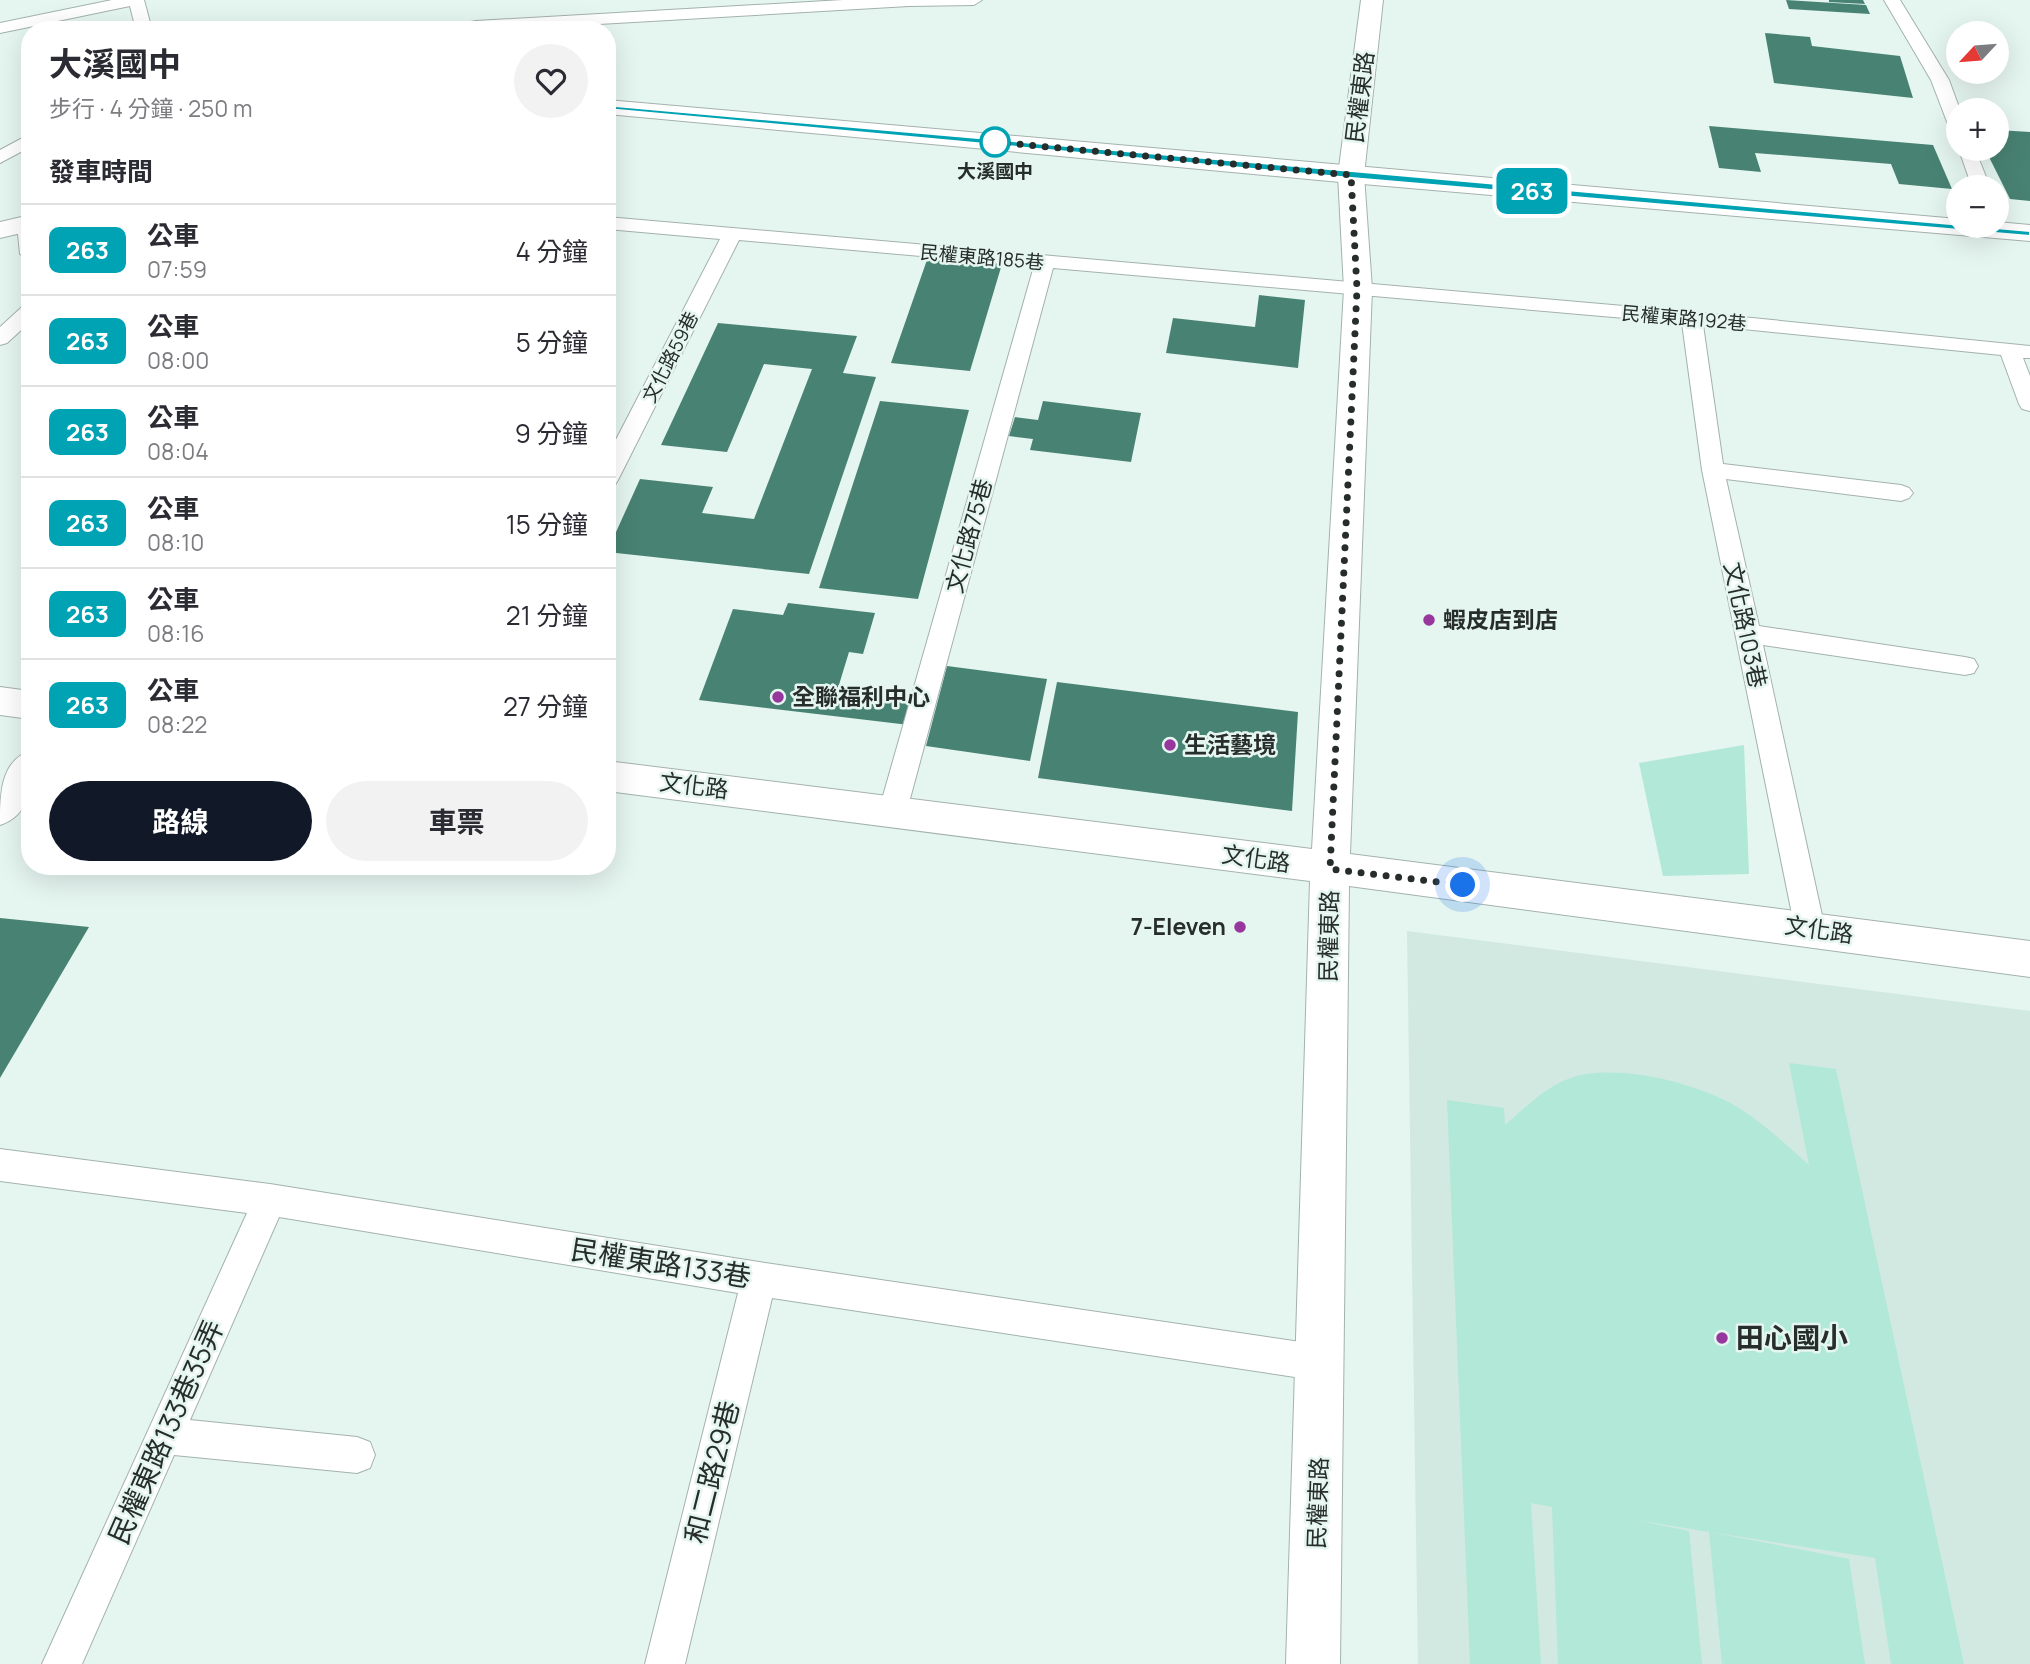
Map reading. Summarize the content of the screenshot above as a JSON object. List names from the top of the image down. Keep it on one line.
{"streets":{"street":["民權東路","文化路"],"lane":["民權東路185巷","民權東路192巷","文化路59巷","文化路75巷","文化路103巷","民權東路133巷","民權東路133巷35弄","和二路29巷"]},"crossings":[["民權東路","民權東路185巷"],["民權東路","民權東路192巷"],["民權東路","文化路"],["民權東路","民權東路133巷"],["民權東路185巷","民權東路192巷"],["民權東路185巷","文化路59巷"],["民權東路185巷","文化路75巷"],["民權東路192巷","文化路103巷"],["文化路75巷","文化路"],["文化路103巷","文化路"],["民權東路133巷","民權東路133巷35弄"],["民權東路133巷","和二路29巷"]],"places":["大溪國中","蝦皮店到店","全聯福利中心","生活藝境","7-Eleven","田心國小"],"lines":["bus line 263"],"north":"bottom left","page":{"on_map":"263","map_buttons":["+","−"],"heading":[["大溪國中","步行 · 4 分鐘 · 250 m"],"發車時間"],"list":[{"mark":"263","name":"公車","note":"07:59","value":"4 分鐘"},{"mark":"263","name":"公車","note":"08:00","value":"5 分鐘"},{"mark":"263","name":"公車","note":"08:04","value":"9 分鐘"},{"mark":"263","name":"公車","note":"08:10","value":"15 分鐘"},{"mark":"263","name":"公車","note":"08:16","value":"21 分鐘"},{"mark":"263","name":"公車","note":"08:22","value":"27 分鐘"}],"buttons":["路線","車票"]}}
